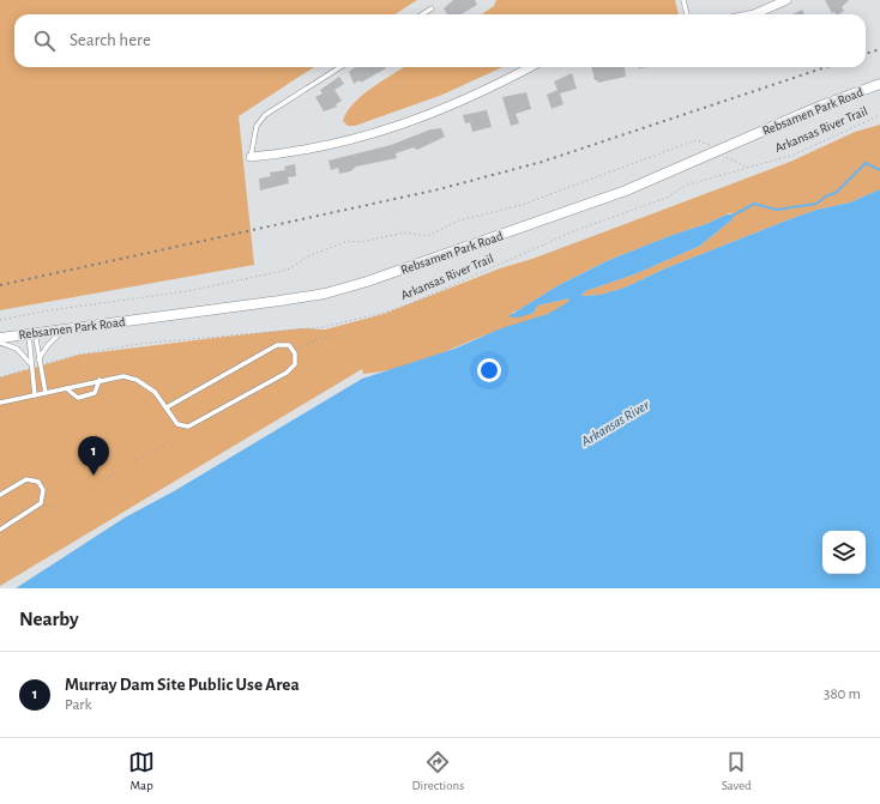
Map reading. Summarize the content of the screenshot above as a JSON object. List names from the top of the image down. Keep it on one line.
{"streets":{"street":["Rebsamen Park Road"],"path":["Arkansas River Trail"]},"water":["Arkansas River"],"page":{"search":"Search here","pins":"1","heading":"Nearby","list":[{"mark":"1","name":"Murray Dam Site Public Use Area","note":"Park","value":"380 m"}],"nav":["Map","Directions","Saved"]}}
